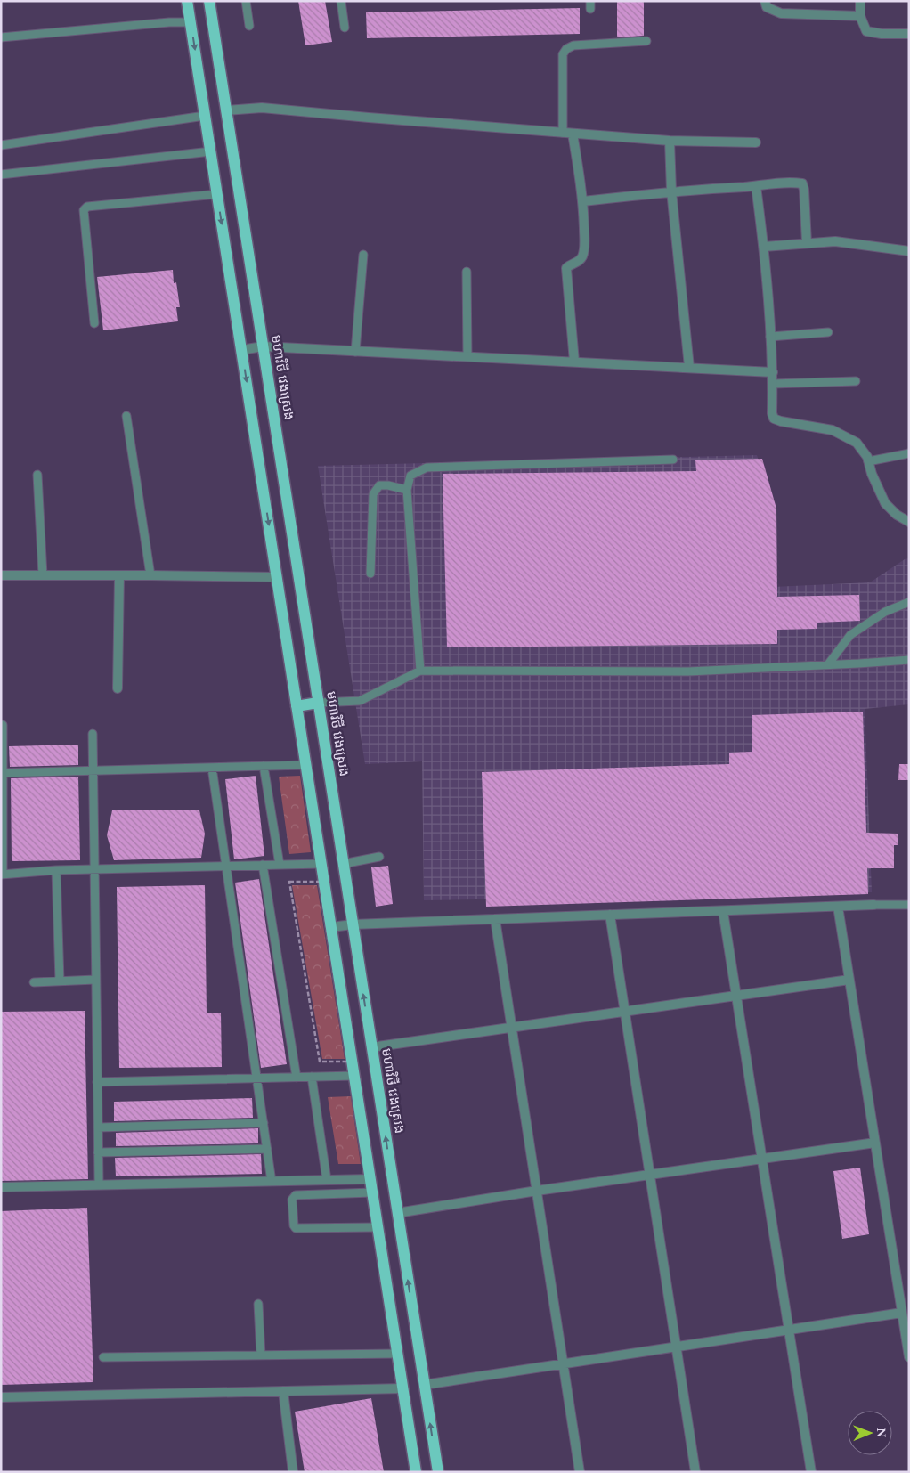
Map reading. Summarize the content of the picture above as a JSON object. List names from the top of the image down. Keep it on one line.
{"streets":{"main road":["មហាវិថី វេងស្រេង"]},"north":"right"}
